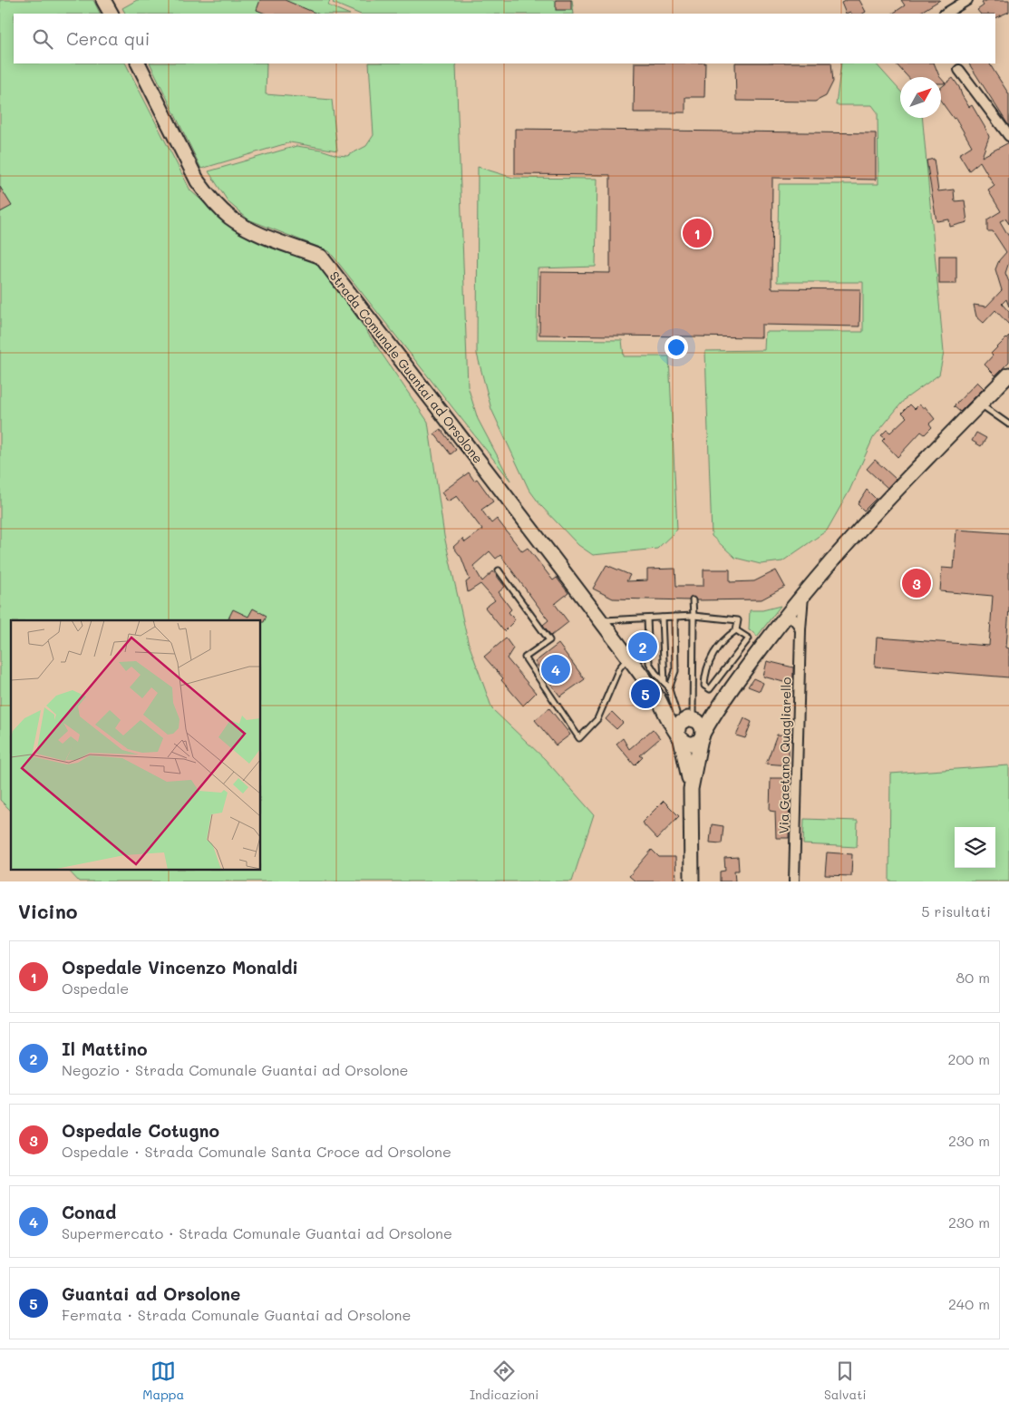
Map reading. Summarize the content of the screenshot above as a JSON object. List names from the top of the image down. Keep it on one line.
{"streets":{"street":["Strada Comunale Guantai ad Orsolone","Via Gaetano Quagliarello"]},"north":"top right","page":{"search":"Cerca qui","pins":["1","3","2","4","5"],"heading":["Vicino","5 risultati"],"list":[{"mark":"1","name":"Ospedale Vincenzo Monaldi","note":"Ospedale","value":"80 m"},{"mark":"2","name":"Il Mattino","note":"Negozio · Strada Comunale Guantai ad Orsolone","value":"200 m"},{"mark":"3","name":"Ospedale Cotugno","note":"Ospedale · Strada Comunale Santa Croce ad Orsolone","value":"230 m"},{"mark":"4","name":"Conad","note":"Supermercato · Strada Comunale Guantai ad Orsolone","value":"230 m"},{"mark":"5","name":"Guantai ad Orsolone","note":"Fermata · Strada Comunale Guantai ad Orsolone","value":"240 m"}],"nav":["Mappa","Indicazioni","Salvati"]}}
